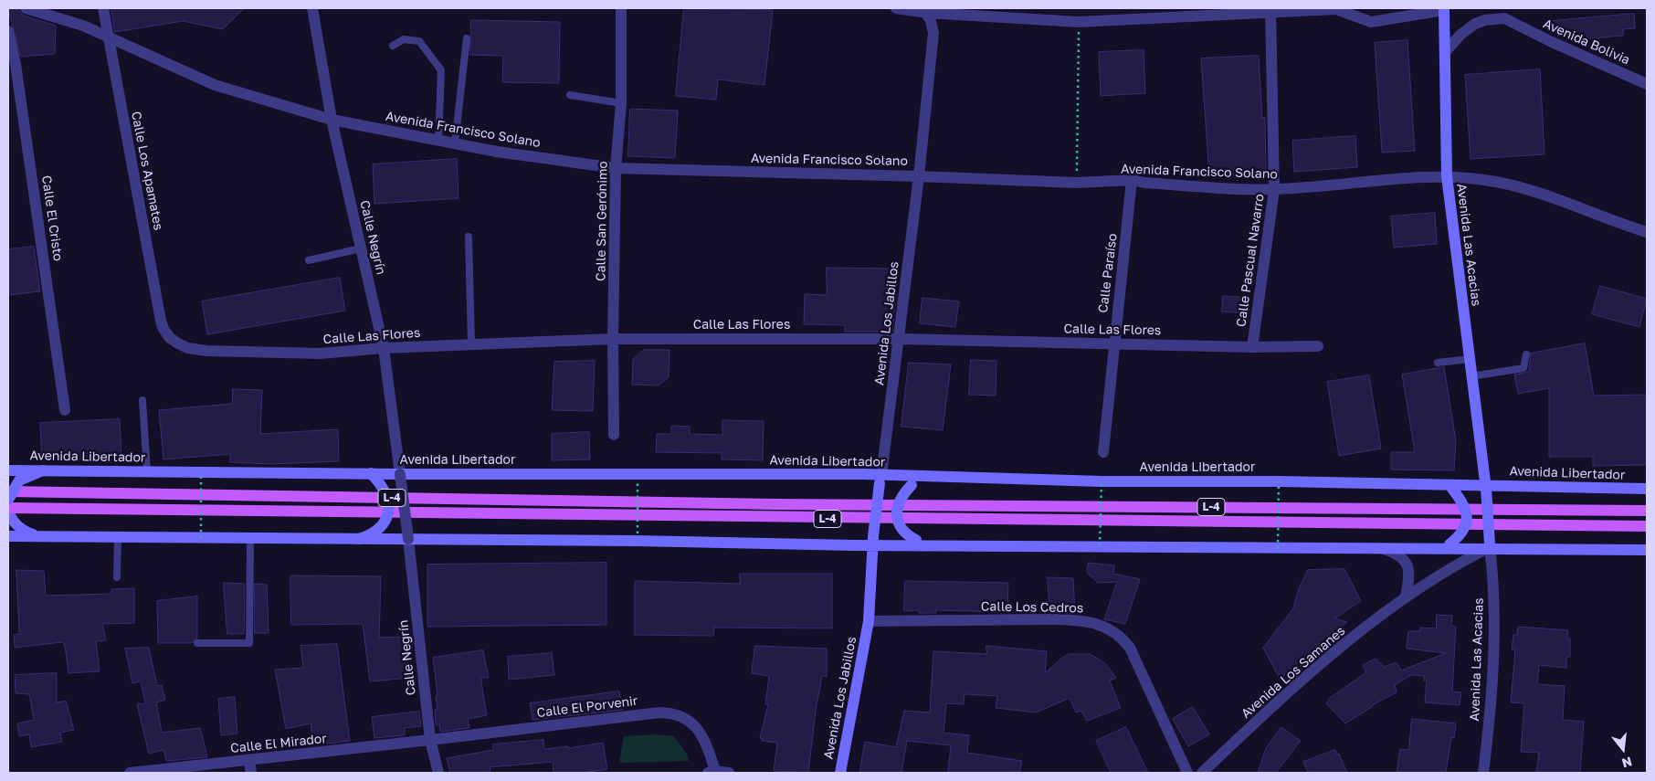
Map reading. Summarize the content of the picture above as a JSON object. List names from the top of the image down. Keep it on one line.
{"streets":{"main road":["Avenida Las Acacias","Avenida Los Jabillos","Avenida Libertador","L-4"],"street":["Avenida Bolivia","Avenida Francisco Solano","Calle Los Apamates","Calle El Cristo","Calle San Gerónimo","Calle Negrín","Calle Pascual Navarro","Calle Paraíso","Calle Las Flores","Calle Los Cedros","Avenida Los Samanes","Calle El Porvenir","Calle El Mirador"]},"crossings":[["Avenida Bolivia","Avenida Las Acacias"],["Avenida Francisco Solano","Calle Los Apamates"],["Avenida Francisco Solano","Calle San Gerónimo"],["Avenida Francisco Solano","Calle Negrín"],["Avenida Francisco Solano","Avenida Las Acacias"],["Avenida Francisco Solano","Calle Pascual Navarro"],["Avenida Francisco Solano","Calle Paraíso"],["Avenida Francisco Solano","Avenida Los Jabillos"],["Calle Los Apamates","Calle Las Flores"],["Calle San Gerónimo","Calle Las Flores"],["Calle Negrín","Calle Las Flores"],["Calle Negrín","Avenida Libertador"],["Calle Negrín","L-4"],["Calle Negrín","Calle El Porvenir"],["Calle Negrín","Calle El Mirador"],["Avenida Las Acacias","Avenida Libertador"],["Avenida Las Acacias","L-4"],["Avenida Las Acacias","Avenida Los Samanes"],["Calle Pascual Navarro","Calle Las Flores"],["Calle Paraíso","Calle Las Flores"],["Avenida Los Jabillos","Calle Las Flores"],["Avenida Los Jabillos","Avenida Libertador"],["Avenida Los Jabillos","L-4"],["Avenida Los Jabillos","Calle Los Cedros"],["Avenida Libertador","L-4"],["L-4","Avenida Los Samanes"],["Calle El Porvenir","Calle El Mirador"]],"north":"bottom"}
